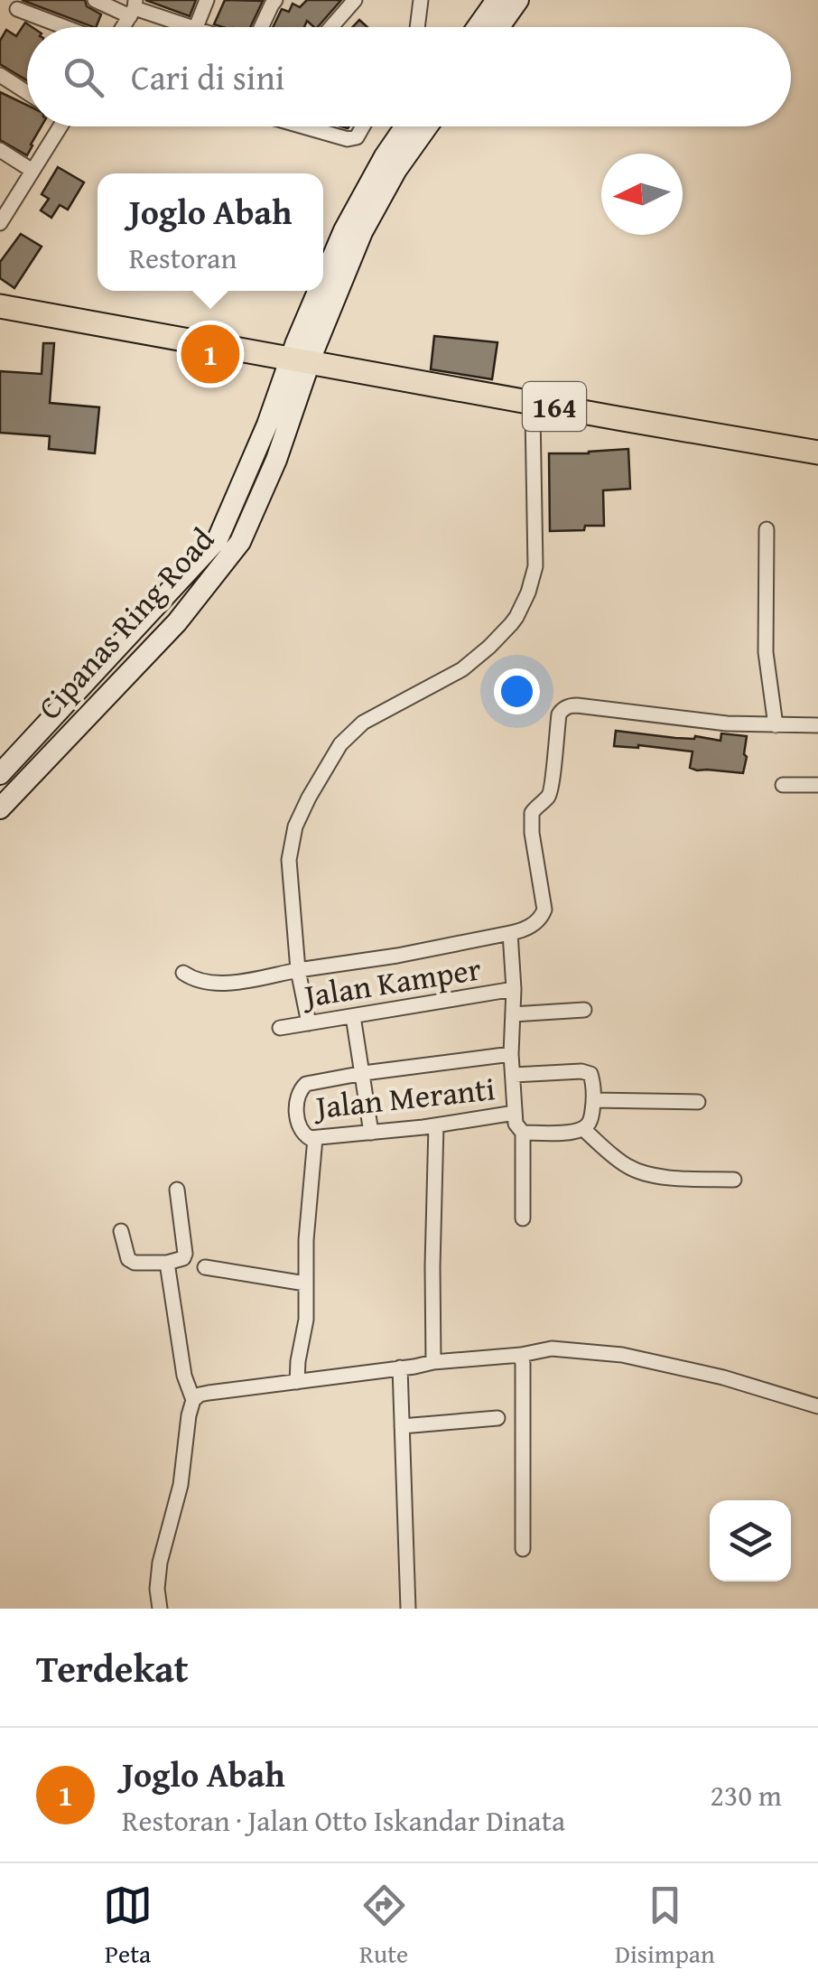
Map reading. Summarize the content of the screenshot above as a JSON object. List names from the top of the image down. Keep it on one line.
{"streets":{"main road":["164"],"street":["Cipanas Ring Road","Jalan Kamper","Jalan Meranti"]},"crossings":[["164","Cipanas Ring Road"]],"north":"left","page":{"search":"Cari di sini","popup":["Joglo Abah","Restoran"],"pins":"1","heading":"Terdekat","list":[{"mark":"1","name":"Joglo Abah","note":"Restoran · Jalan Otto Iskandar Dinata","value":"230 m"}],"nav":["Peta","Rute","Disimpan"]}}
